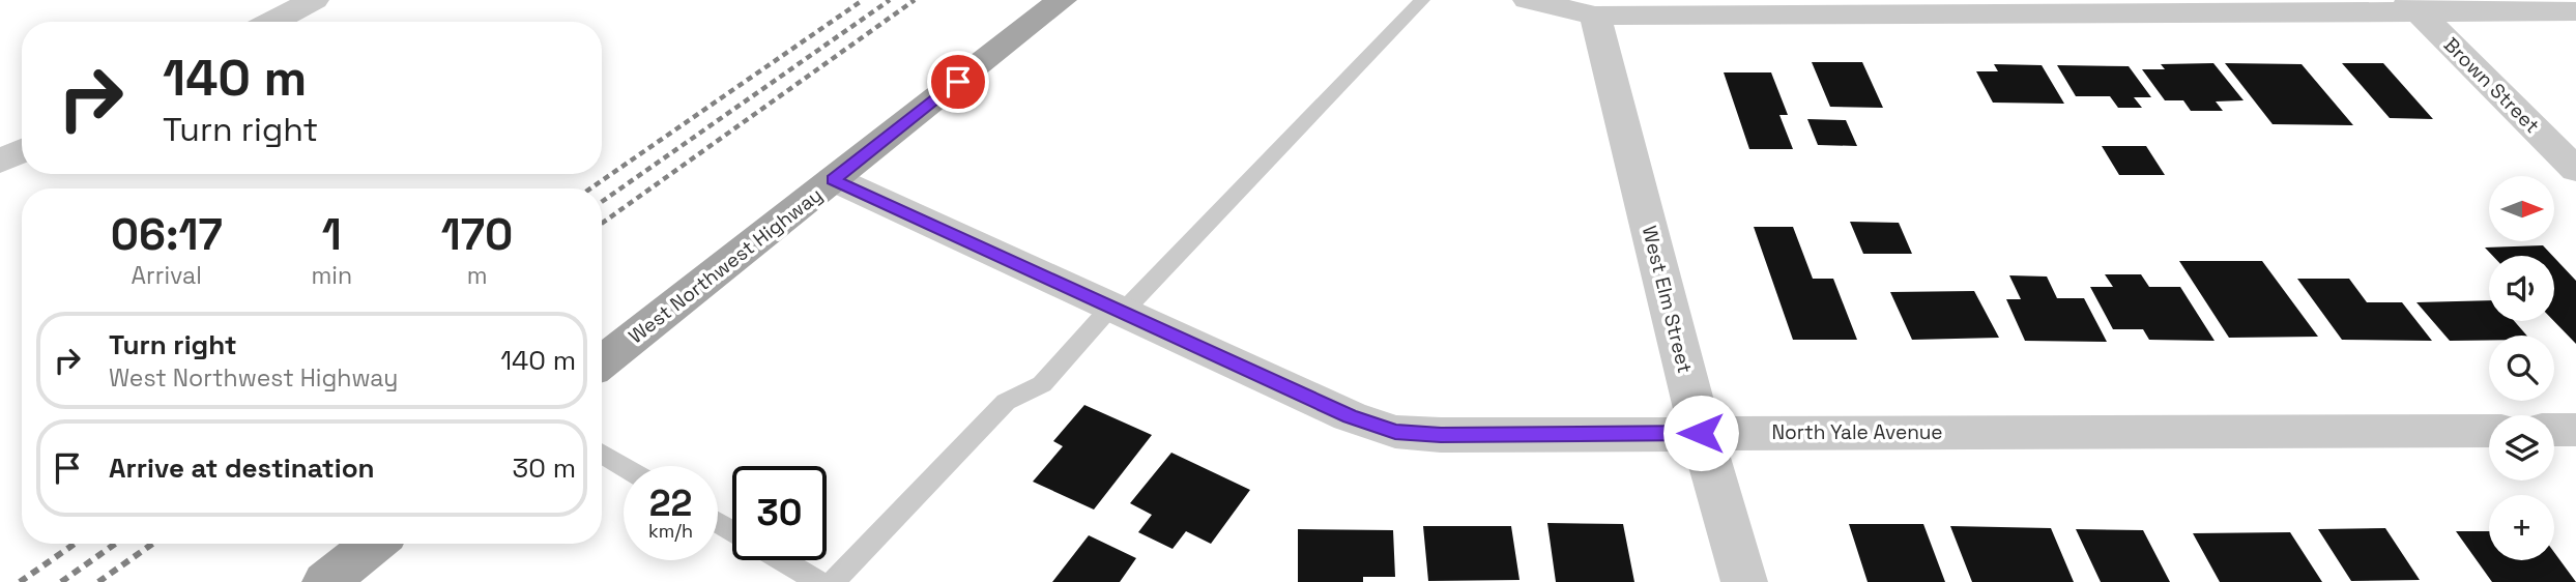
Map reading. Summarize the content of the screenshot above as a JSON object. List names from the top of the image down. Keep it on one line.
{"streets":{"main road":["West Northwest Highway"],"street":["Brown Street","West Elm Street","North Yale Avenue"]},"crossings":[["West Northwest Highway","North Yale Avenue"],["West Elm Street","North Yale Avenue"]],"north":"right","page":{"turn":["140 m","Turn right"],"map_buttons":"+","eta":["06:17","Arrival","1","min","170","m"],"list":[{"name":"Turn right","note":"West Northwest Highway","value":"140 m"},{"name":"Arrive at destination","value":"30 m"}],"speed":"22 km/h","limit":"30"}}
